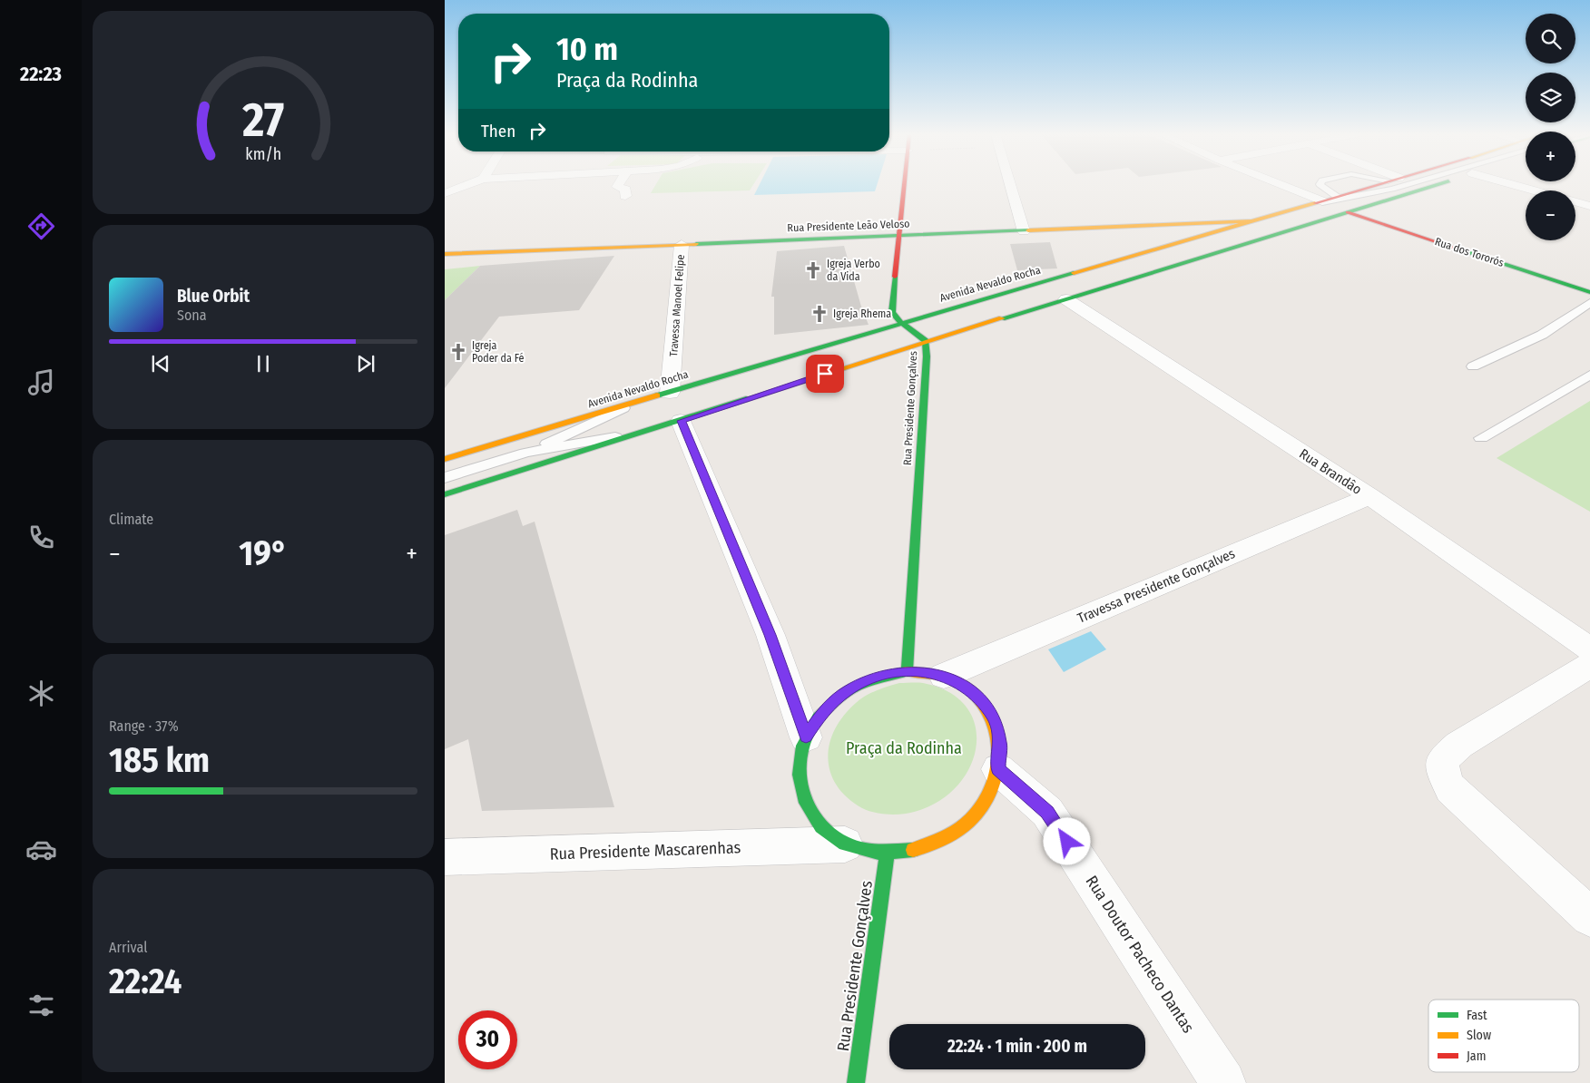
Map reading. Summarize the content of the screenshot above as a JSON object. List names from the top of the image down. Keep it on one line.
{"streets":{"main road":["Rua Presidente Leão Veloso","Rua dos Tororós","Avenida Nevaldo Rocha","Rua Presidente Gonçalves"],"street":["Travessa Manoel Felipe","Rua Brandâo","Travessa Presidente Gonçalves","Rua Presidente Mascarenhas","Rua Doutor Pacheco Dantas"]},"crossings":[["Rua Presidente Leão Veloso","Avenida Nevaldo Rocha"],["Rua Presidente Leão Veloso","Travessa Manoel Felipe"],["Avenida Nevaldo Rocha","Travessa Manoel Felipe"],["Avenida Nevaldo Rocha","Rua Presidente Gonçalves"],["Rua Brandâo","Travessa Presidente Gonçalves"]],"parks":["Praça da Rodinha"],"places":{"church":["Igreja Verbo da Vida","Igreja Rhema","Igreja Poder da Fé"]},"legend":["Fast","Slow","Jam"],"page":{"tabs":"22:23","map_buttons":["+","−"],"turn":["10 m","Praça da Rodinha"],"then":"Then","song":["Blue Orbit","Sona"],"tile":["Climate",["Range · 37%","185 km"],["Arrival","22:24"]],"heat":["−","19°","+"],"limit":"30","trip":"22:24 · 1 min · 200 m","gauge":["27","km/h"]}}
